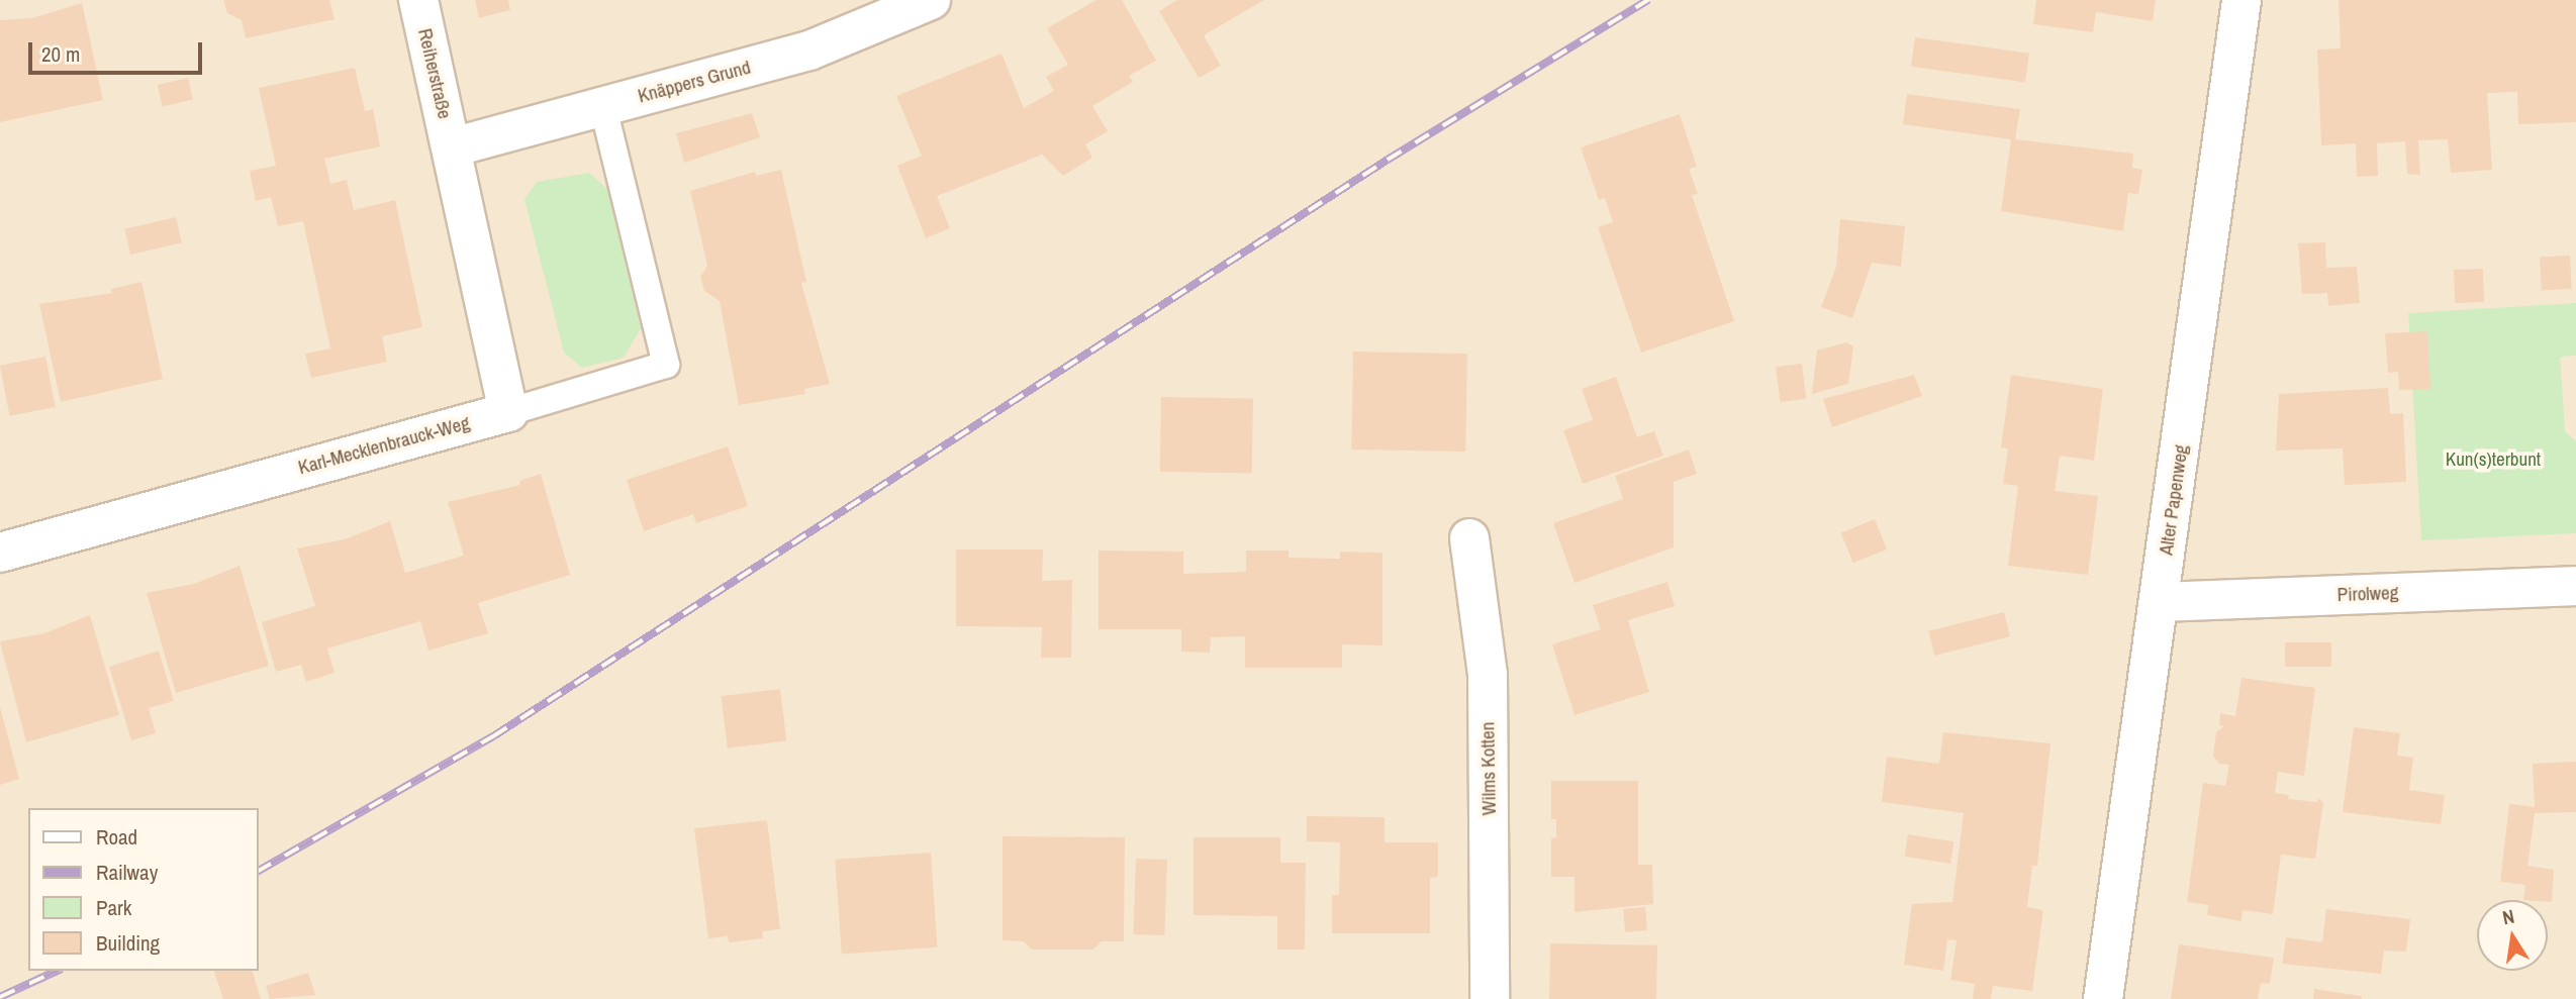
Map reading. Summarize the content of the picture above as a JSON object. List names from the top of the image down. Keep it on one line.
{"streets":{"street":["Reiherstraße","Knäppers Grund","Karl-Mecklenbrauck-Weg","Alter Papenweg","Pirolweg","Wilms Kotten"]},"crossings":[["Reiherstraße","Knäppers Grund"],["Alter Papenweg","Pirolweg"]],"parks":["Kun(s)terbunt"],"legend":["Road","Railway","Park","Building"],"scale_bar":"20 m","north":"top"}
